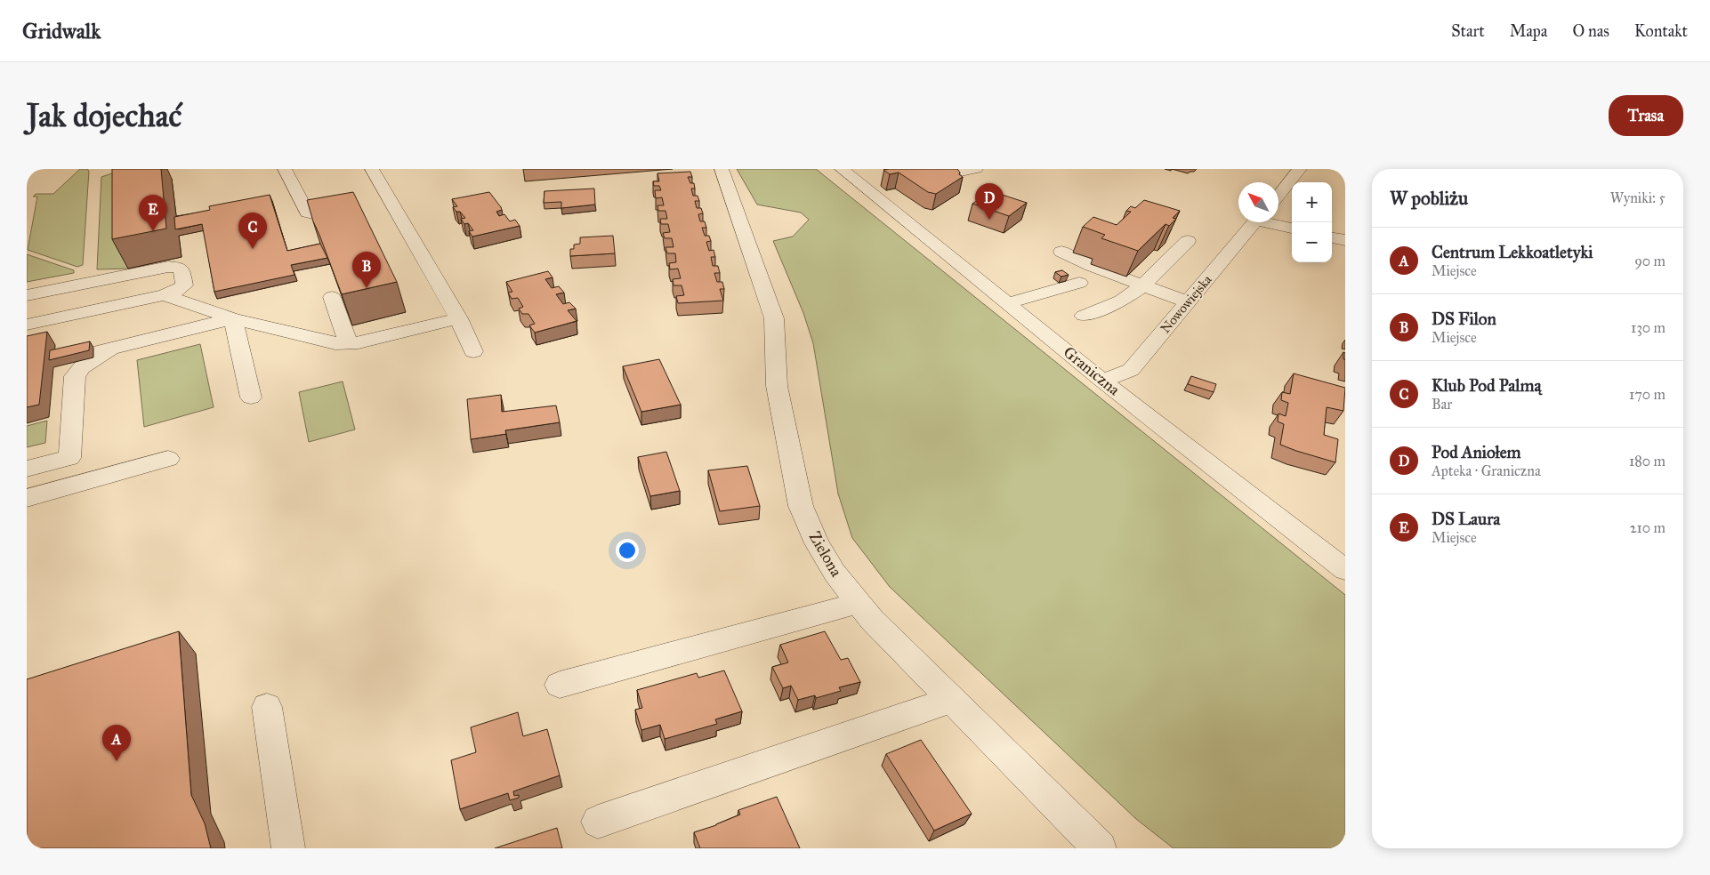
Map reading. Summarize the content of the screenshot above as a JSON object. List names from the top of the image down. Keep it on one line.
{"streets":{"street":["Nowowiejska","Graniczna","Zielona"]},"crossings":[["Nowowiejska","Graniczna"]],"north":"top left","page":{"header":"Gridwalk","nav":["Start","Mapa","O nas","Kontakt"],"buttons":"Trasa","title":"Jak dojechać","heading":["W pobliżu","Wyniki: 5"],"map_buttons":["+","−"],"pins":["D","E","C","B","A"],"list":[{"mark":"A","name":"Centrum Lekkoatletyki","note":"Miejsce","value":"90 m"},{"mark":"B","name":"DS Filon","note":"Miejsce","value":"130 m"},{"mark":"C","name":"Klub Pod Palmą","note":"Bar","value":"170 m"},{"mark":"D","name":"Pod Aniołem","note":"Apteka · Graniczna","value":"180 m"},{"mark":"E","name":"DS Laura","note":"Miejsce","value":"210 m"}]}}
